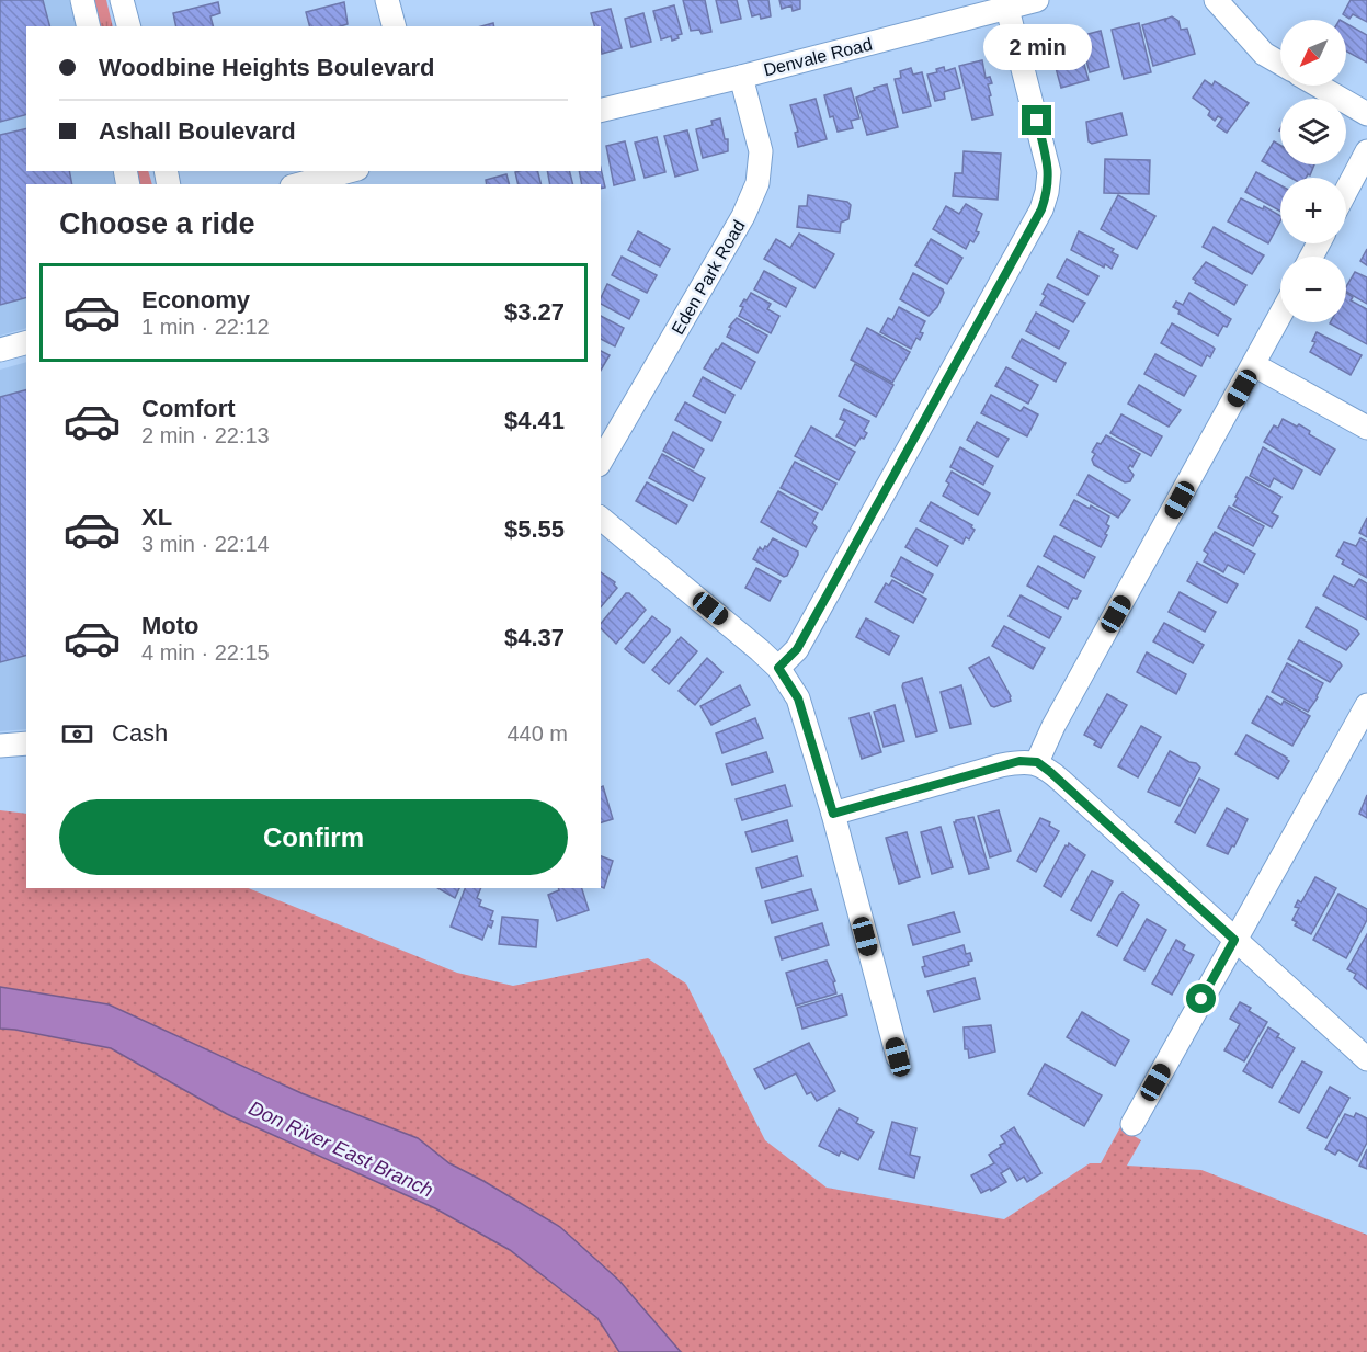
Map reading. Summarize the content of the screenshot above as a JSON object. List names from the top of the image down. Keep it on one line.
{"streets":{"street":["Denvale Road","Eden Park Road"]},"crossings":[["Denvale Road","Eden Park Road"]],"water":["Don River East Branch"],"north":"bottom left","page":{"map_buttons":["+","−"],"bubble":"2 min","banner":["Woodbine Heights Boulevard","Ashall Boulevard"],"heading":"Choose a ride","list":[{"name":"Economy","note":"1 min · 22:12","value":"$3.27"},{"name":"Comfort","note":"2 min · 22:13","value":"$4.41"},{"name":"XL","note":"3 min · 22:14","value":"$5.55"},{"name":"Moto","note":"4 min · 22:15","value":"$4.37"}],"pay":["Cash","440 m"],"buttons":"Confirm"}}
